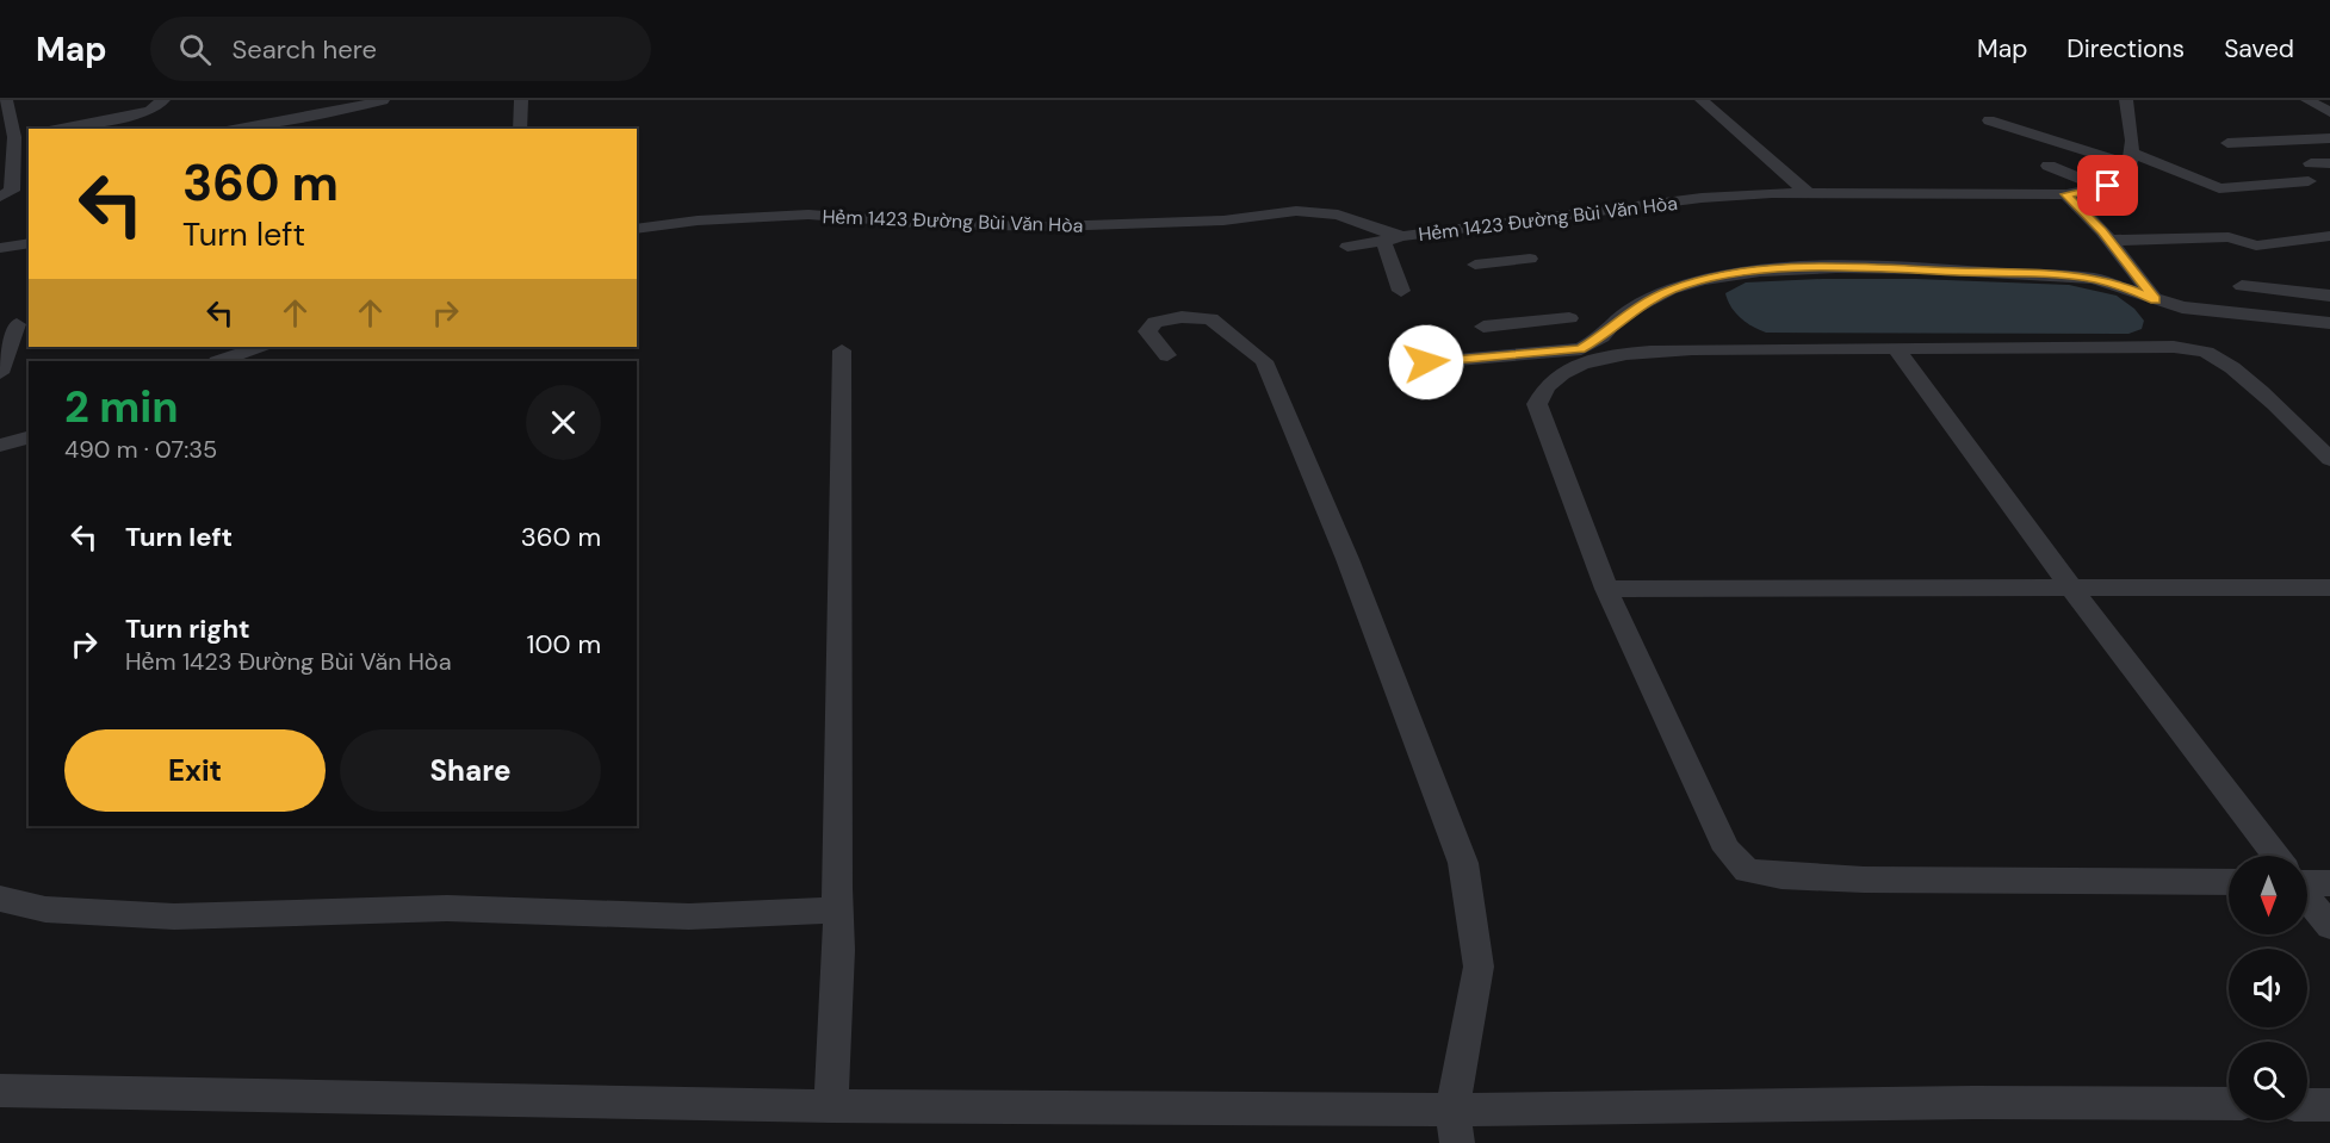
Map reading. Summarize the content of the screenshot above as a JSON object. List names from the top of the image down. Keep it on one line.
{"streets":{"street":["Hẻm 1423 Đường Bùi Văn Hòa"]},"north":"bottom","page":{"header":"Map","search":"Search here","nav":["Map","Directions","Saved"],"turn":["360 m","Turn left"],"heading":["2 min","490 m · 07:35"],"list":[{"name":"Turn left","value":"360 m"},{"name":"Turn right","note":"Hẻm 1423 Đường Bùi Văn Hòa","value":"100 m"}],"buttons":["Exit","Share"]}}
